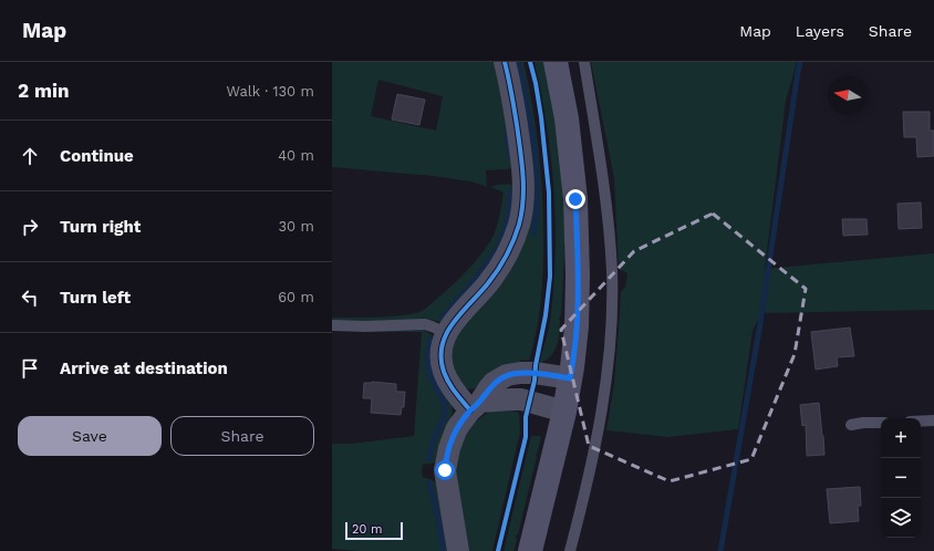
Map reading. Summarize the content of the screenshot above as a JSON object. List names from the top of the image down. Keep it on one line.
{"scale_bar":"20 m","north":"left","page":{"header":"Map","nav":["Map","Layers","Share"],"heading":["2 min","Walk · 130 m"],"list":[["Continue","40 m"],["Turn right","30 m"],["Turn left","60 m"],"Arrive at destination"],"buttons":["Save","Share"],"map_buttons":["+","−"],"scale":"20 m"}}
